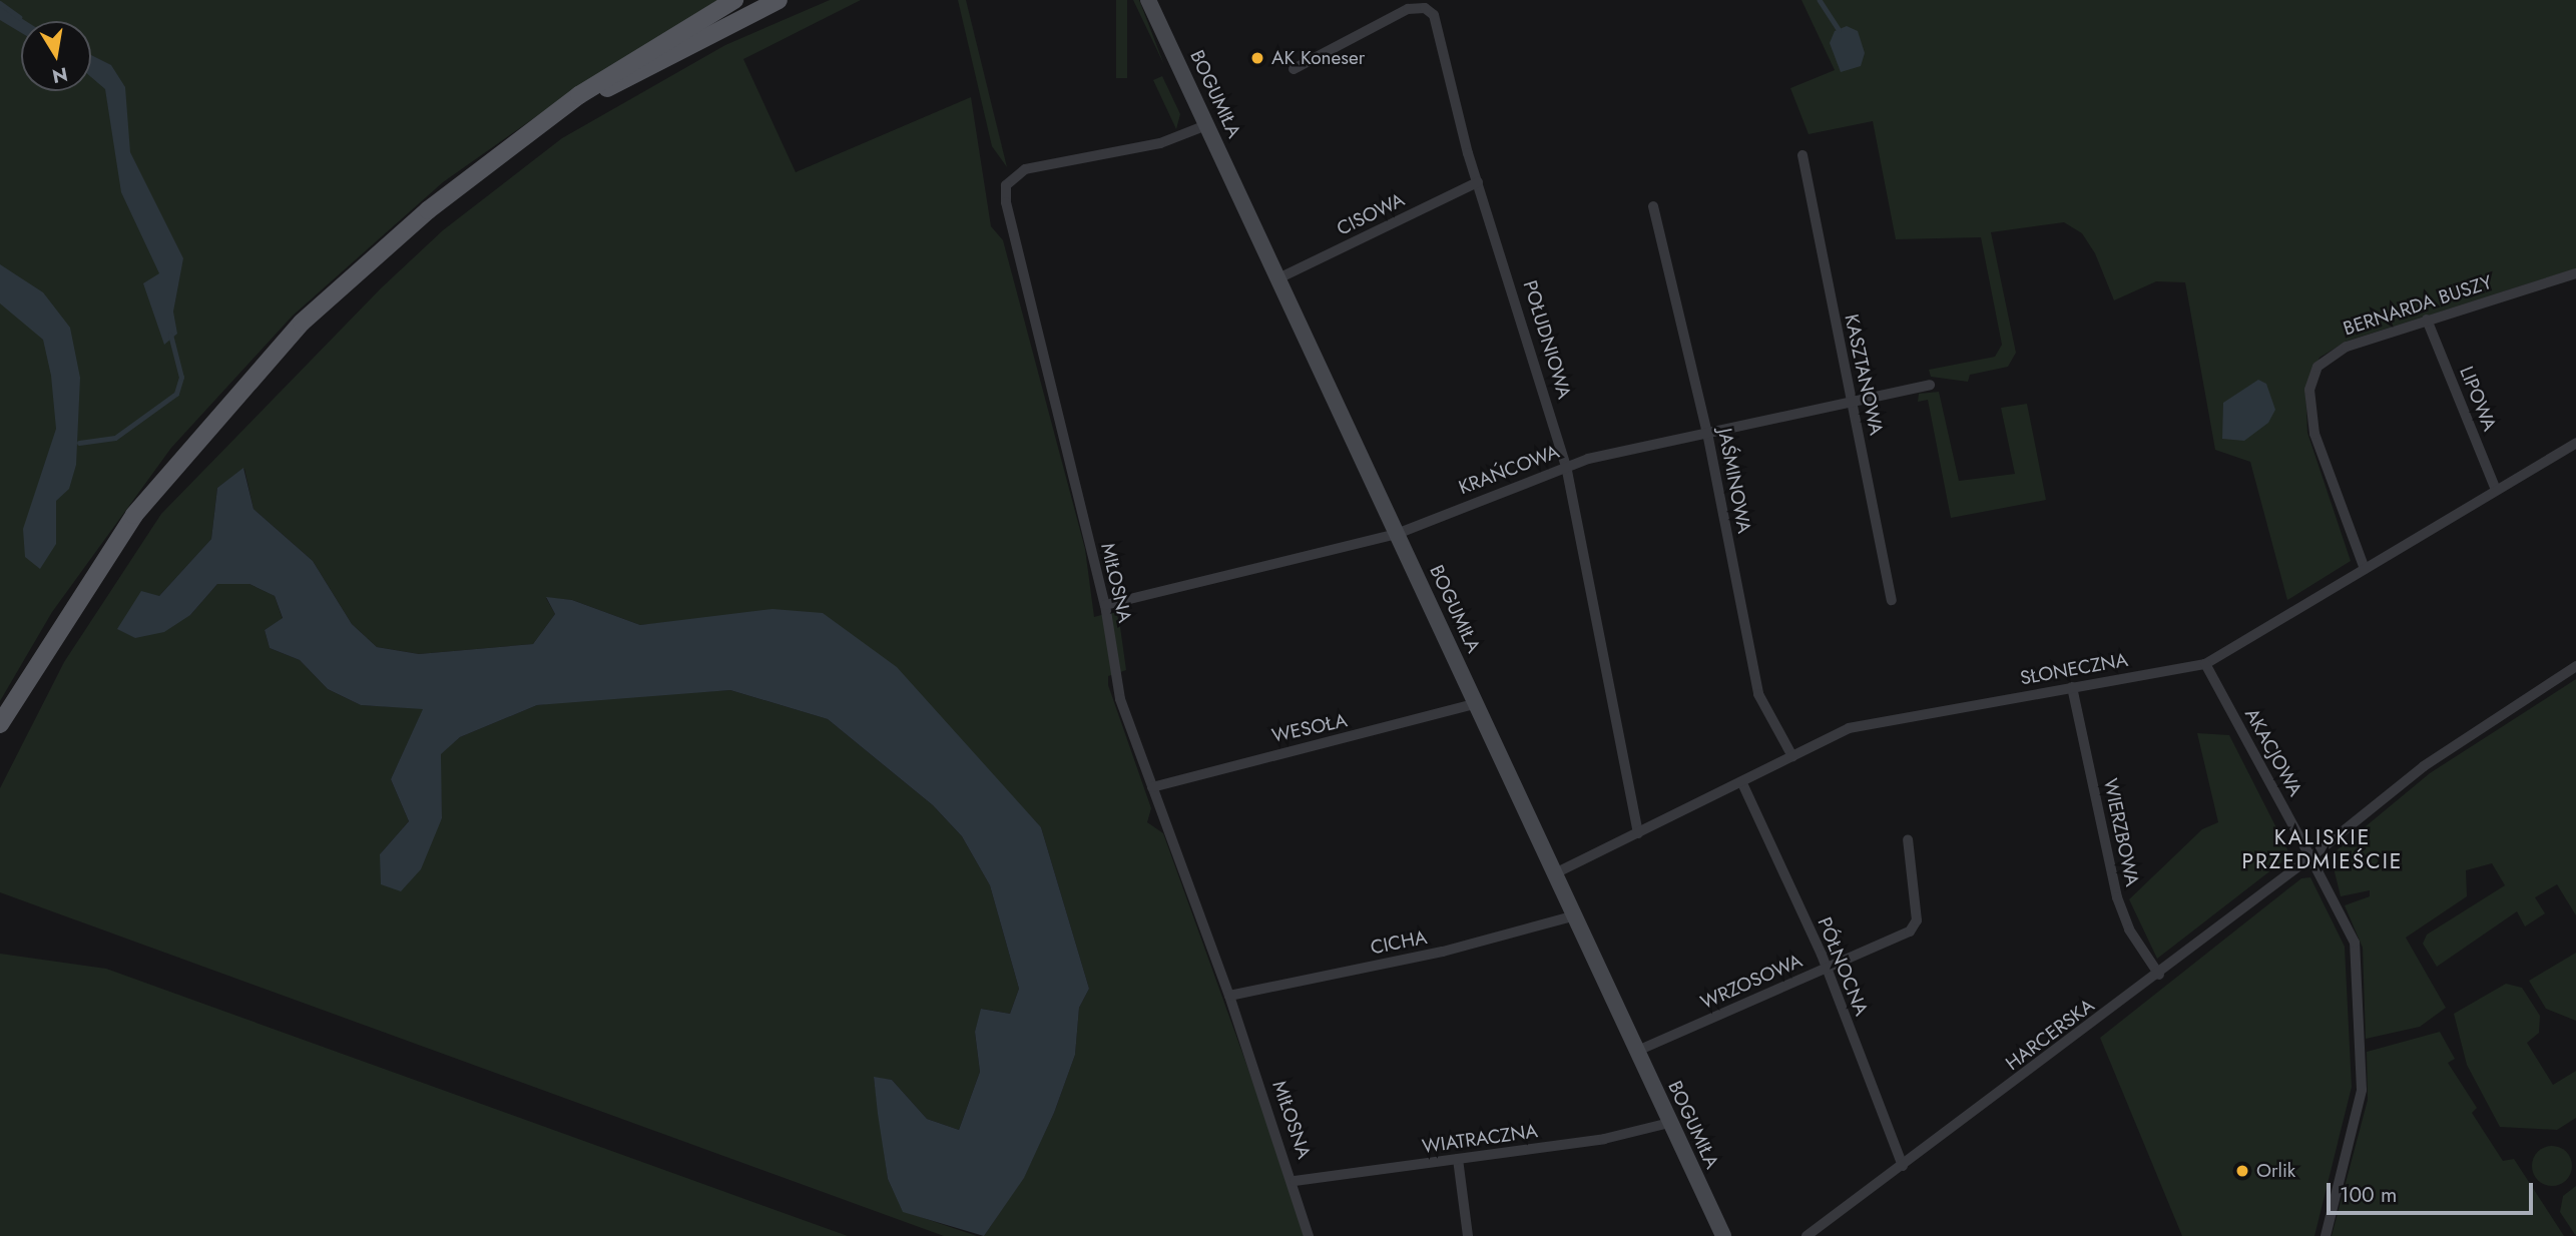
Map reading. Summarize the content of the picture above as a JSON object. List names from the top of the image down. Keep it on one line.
{"streets":{"street":["BOGUMIŁA","CISOWA","BERNARDA BUSZY","POŁUDNIOWA","KASZTANOWA","LIPOWA","KRAŃCOWA","JAŚMINOWA","MIŁOSNA","SŁONECZNA","WESOŁA","AKACJOWA","WIERZBOWA","CICHA","PÓŁNOCNA","WRZOSOWA","HARCERSKA","WIATRACZNA"]},"crossings":[["BOGUMIŁA","CISOWA"],["BOGUMIŁA","KRAŃCOWA"],["BOGUMIŁA","MIŁOSNA"],["BOGUMIŁA","SŁONECZNA"],["BOGUMIŁA","WESOŁA"],["BOGUMIŁA","CICHA"],["BOGUMIŁA","WRZOSOWA"],["BOGUMIŁA","WIATRACZNA"],["CISOWA","POŁUDNIOWA"],["BERNARDA BUSZY","LIPOWA"],["BERNARDA BUSZY","SŁONECZNA"],["POŁUDNIOWA","KRAŃCOWA"],["POŁUDNIOWA","SŁONECZNA"],["KASZTANOWA","KRAŃCOWA"],["LIPOWA","SŁONECZNA"],["KRAŃCOWA","JAŚMINOWA"],["KRAŃCOWA","MIŁOSNA"],["JAŚMINOWA","SŁONECZNA"],["MIŁOSNA","WESOŁA"],["MIŁOSNA","CICHA"],["MIŁOSNA","WIATRACZNA"],["SŁONECZNA","AKACJOWA"],["SŁONECZNA","WIERZBOWA"],["SŁONECZNA","PÓŁNOCNA"],["AKACJOWA","HARCERSKA"],["WIERZBOWA","HARCERSKA"],["PÓŁNOCNA","WRZOSOWA"],["PÓŁNOCNA","HARCERSKA"]],"districts":["KALISKIE PRZEDMIEŚCIE"],"places":["AK Koneser","Orlik"],"scale_bar":"100 m","north":"bottom"}
